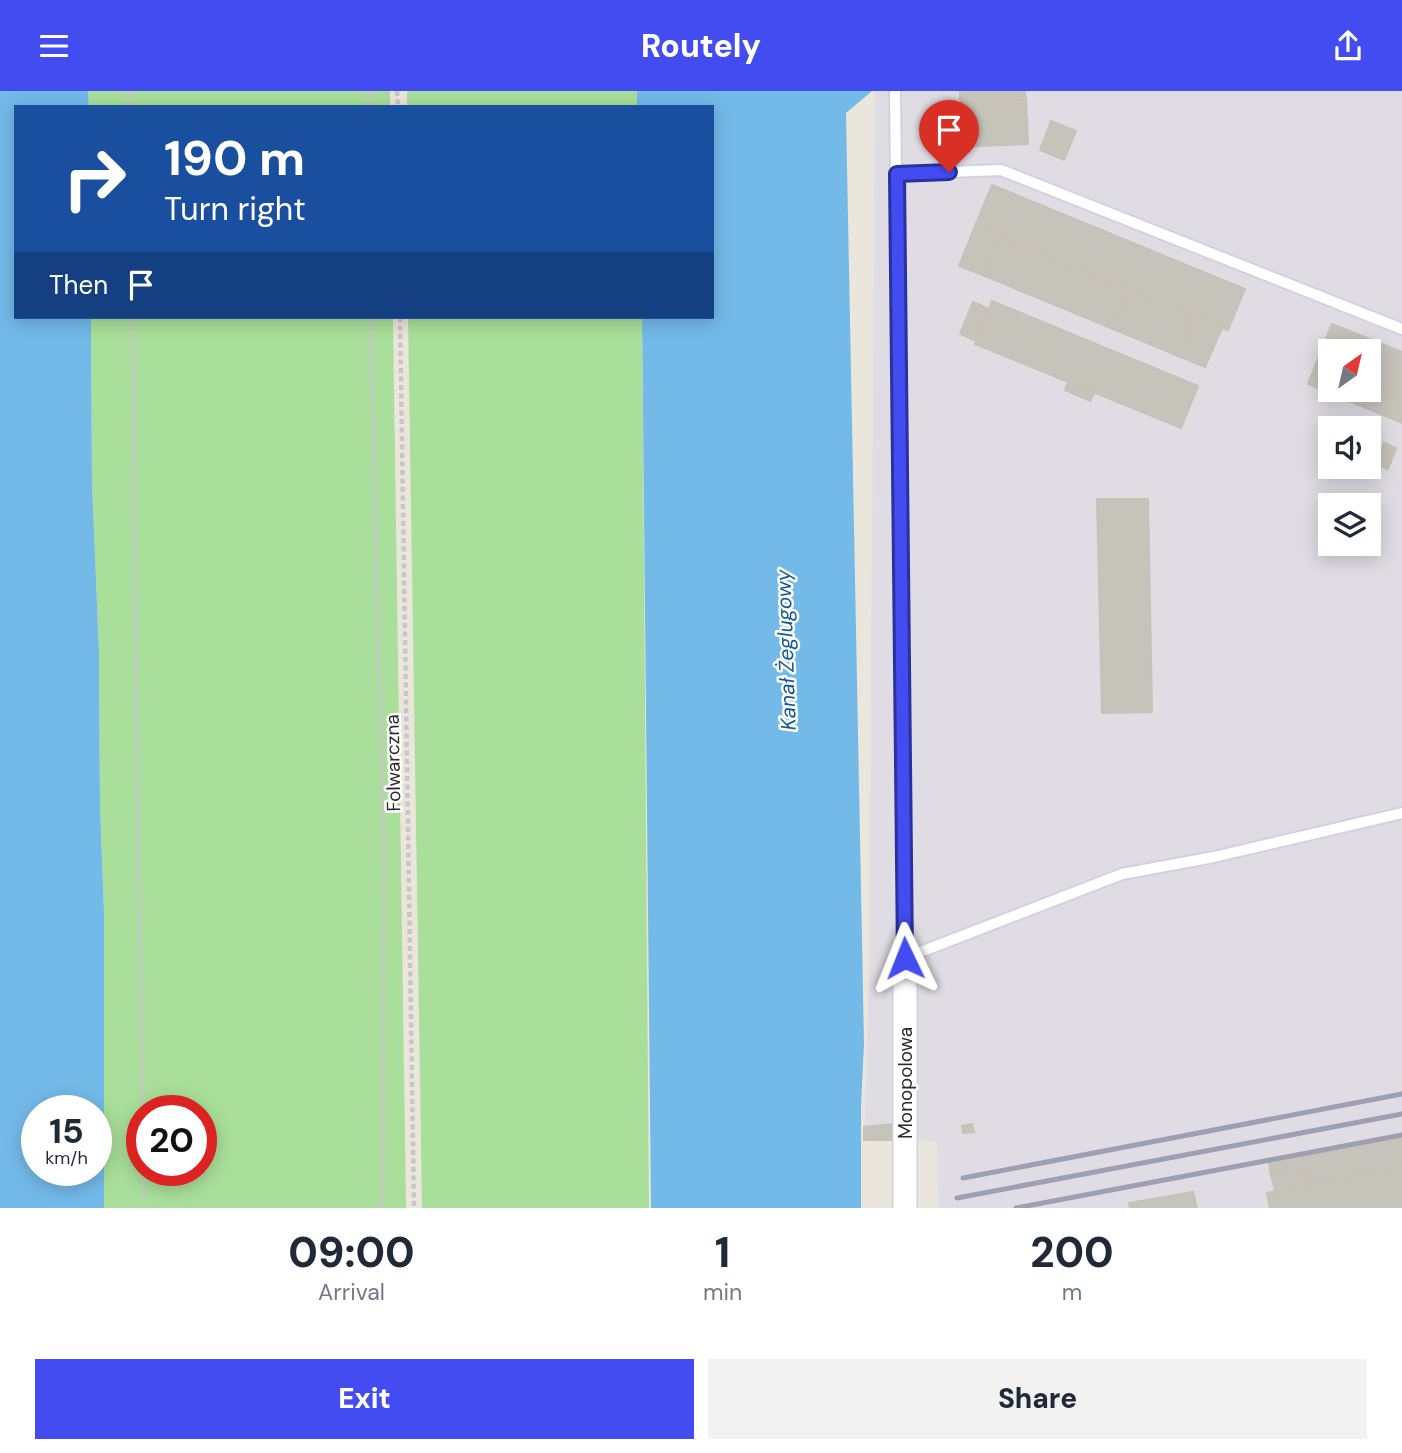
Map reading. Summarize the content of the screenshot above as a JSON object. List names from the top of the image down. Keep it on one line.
{"streets":{"street":["Monopolowa"],"path":["Folwarczna"]},"water":["Kanał Żeglugowy"],"north":"top right","page":{"header":"Routely","turn":["190 m","Turn right"],"then":"Then","speed":"15 km/h","limit":"20","eta":["09:00","Arrival","1","min","200","m"],"buttons":["Exit","Share"]}}
